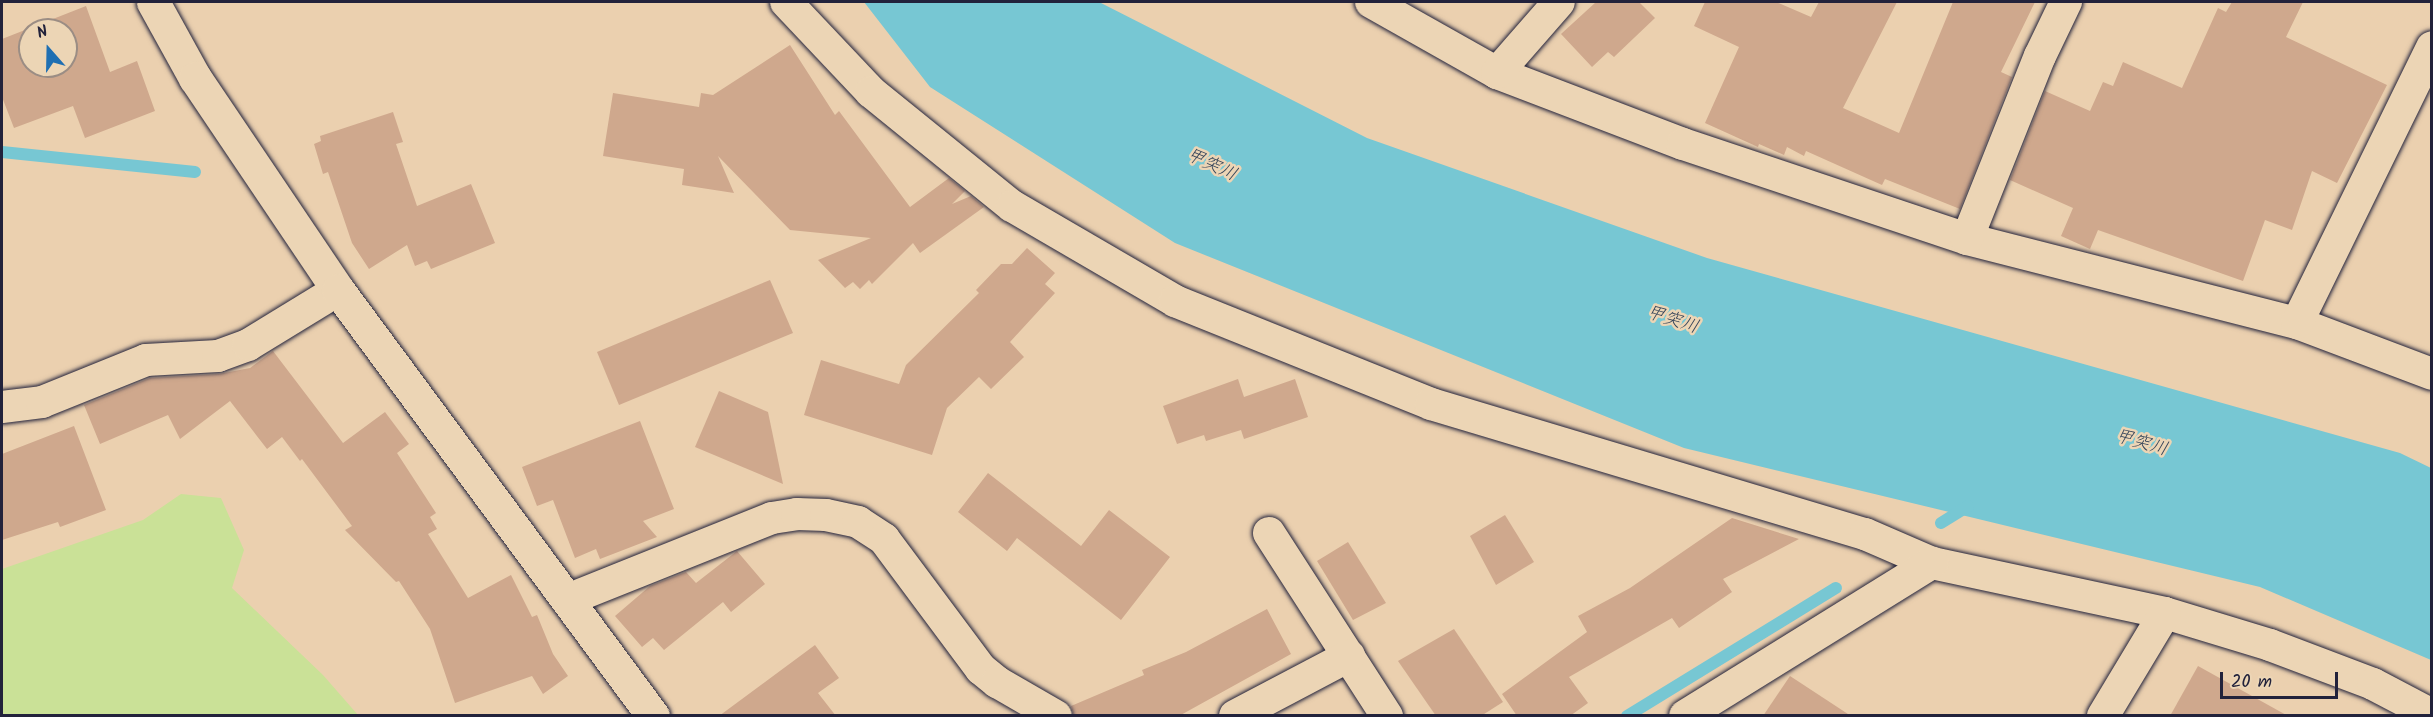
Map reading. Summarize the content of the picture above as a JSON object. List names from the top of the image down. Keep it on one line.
{"water":["甲突川"],"scale_bar":"20 m","north":"top"}
